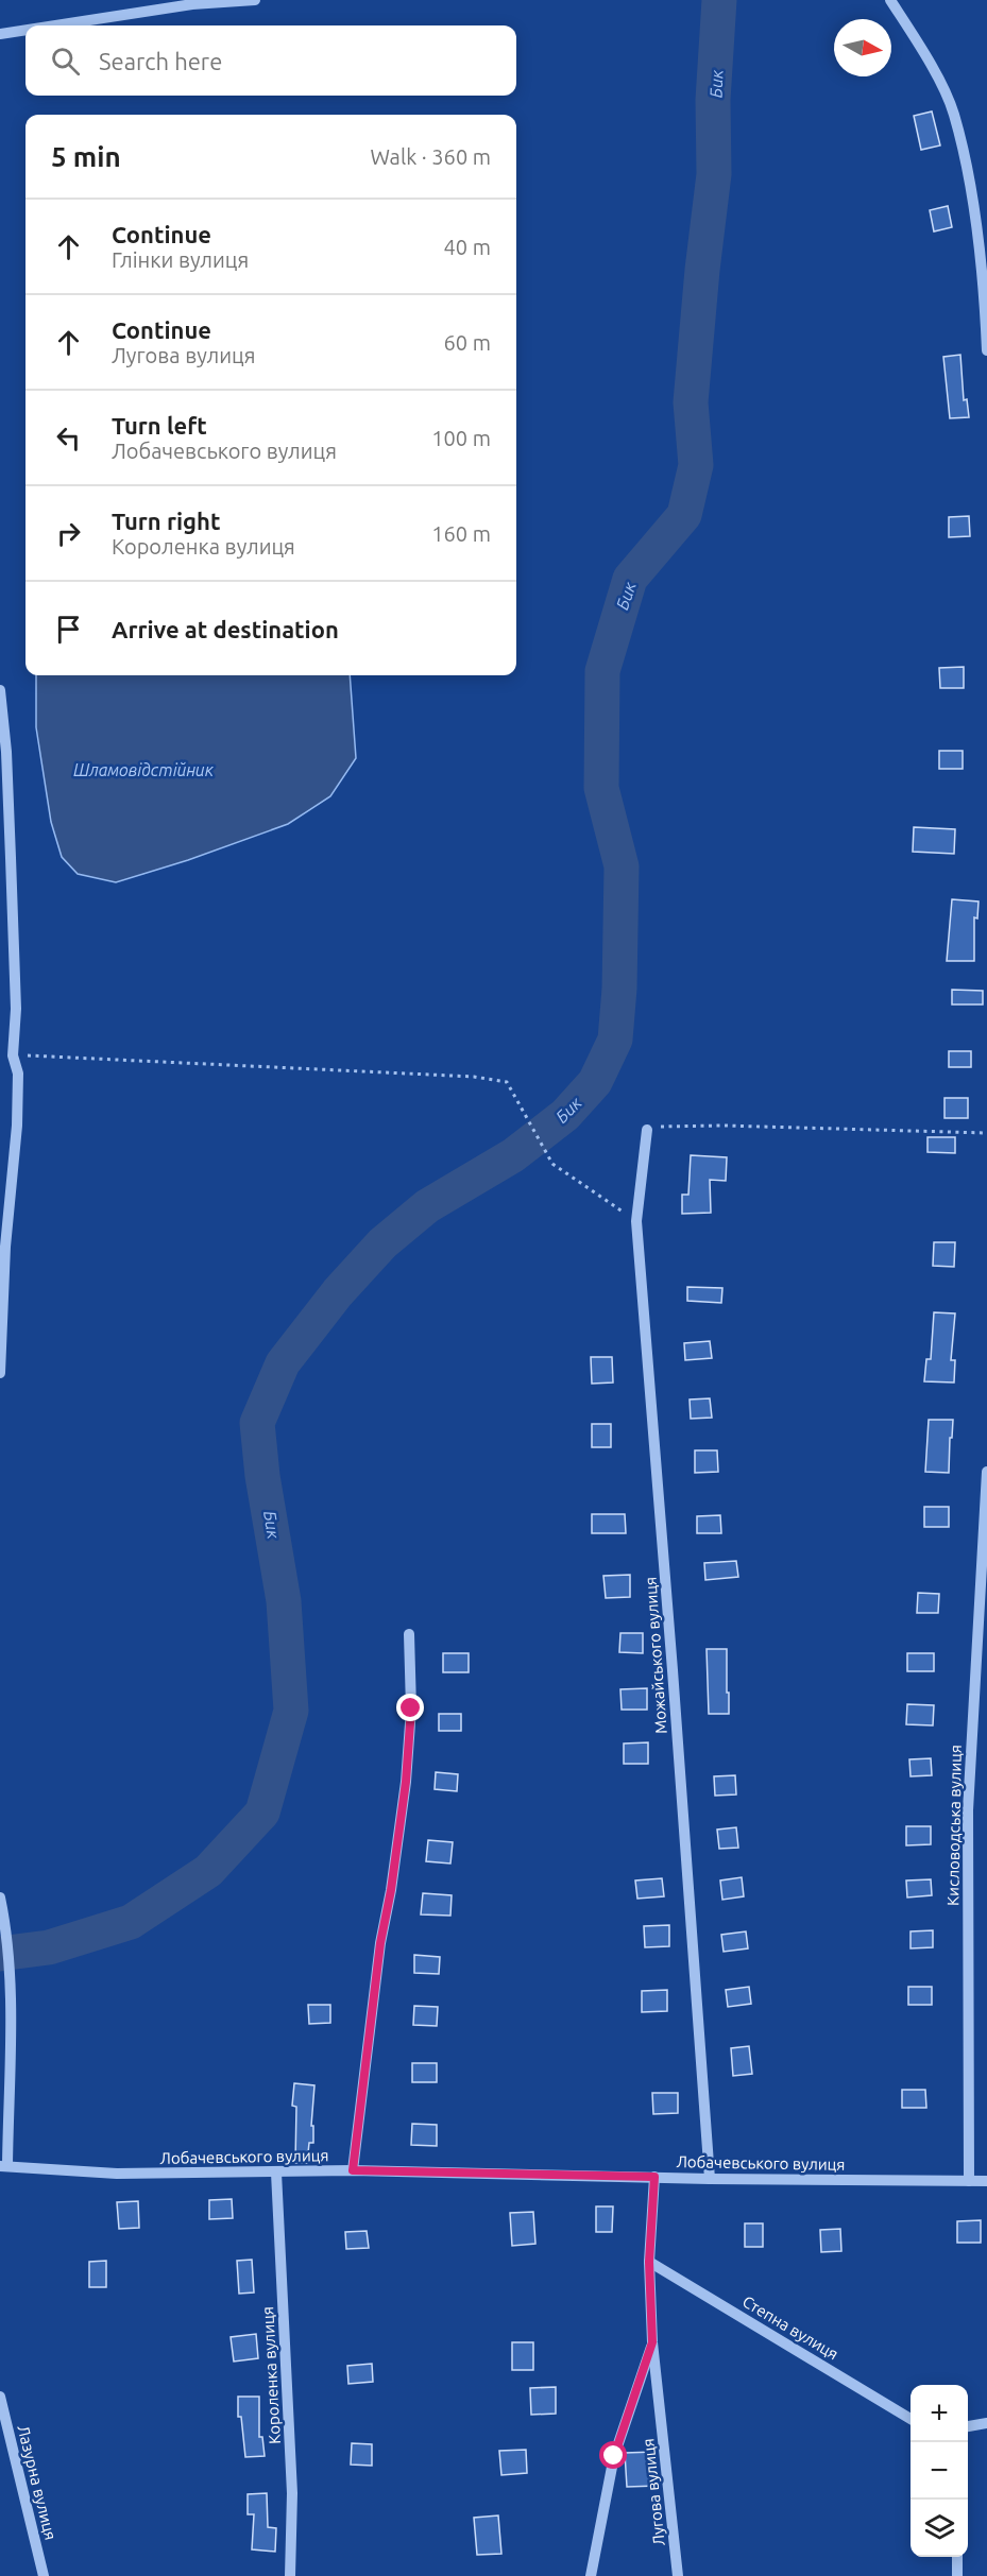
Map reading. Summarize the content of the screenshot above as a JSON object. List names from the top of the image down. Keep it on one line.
{"streets":{"street":["Можайського вулиця","Кисловодська вулиця","Лобачевського вулиця","Степна вулиця","Короленка вулиця","Лазурна вулиця","Лугова вулиця"]},"crossings":[["Можайського вулиця","Лобачевського вулиця"],["Кисловодська вулиця","Лобачевського вулиця"],["Лобачевського вулиця","Короленка вулиця"],["Лобачевського вулиця","Лугова вулиця"],["Степна вулиця","Лугова вулиця"]],"water":["Бик","Шламовідстійник"],"north":"right","page":{"search":"Search here","heading":["5 min","Walk · 360 m"],"list":[["Continue","Глінки вулиця","40 m"],["Continue","Лугова вулиця","60 m"],["Turn left","Лобачевського вулиця","100 m"],["Turn right","Короленка вулиця","160 m"],"Arrive at destination"],"map_buttons":["+","−"]}}
